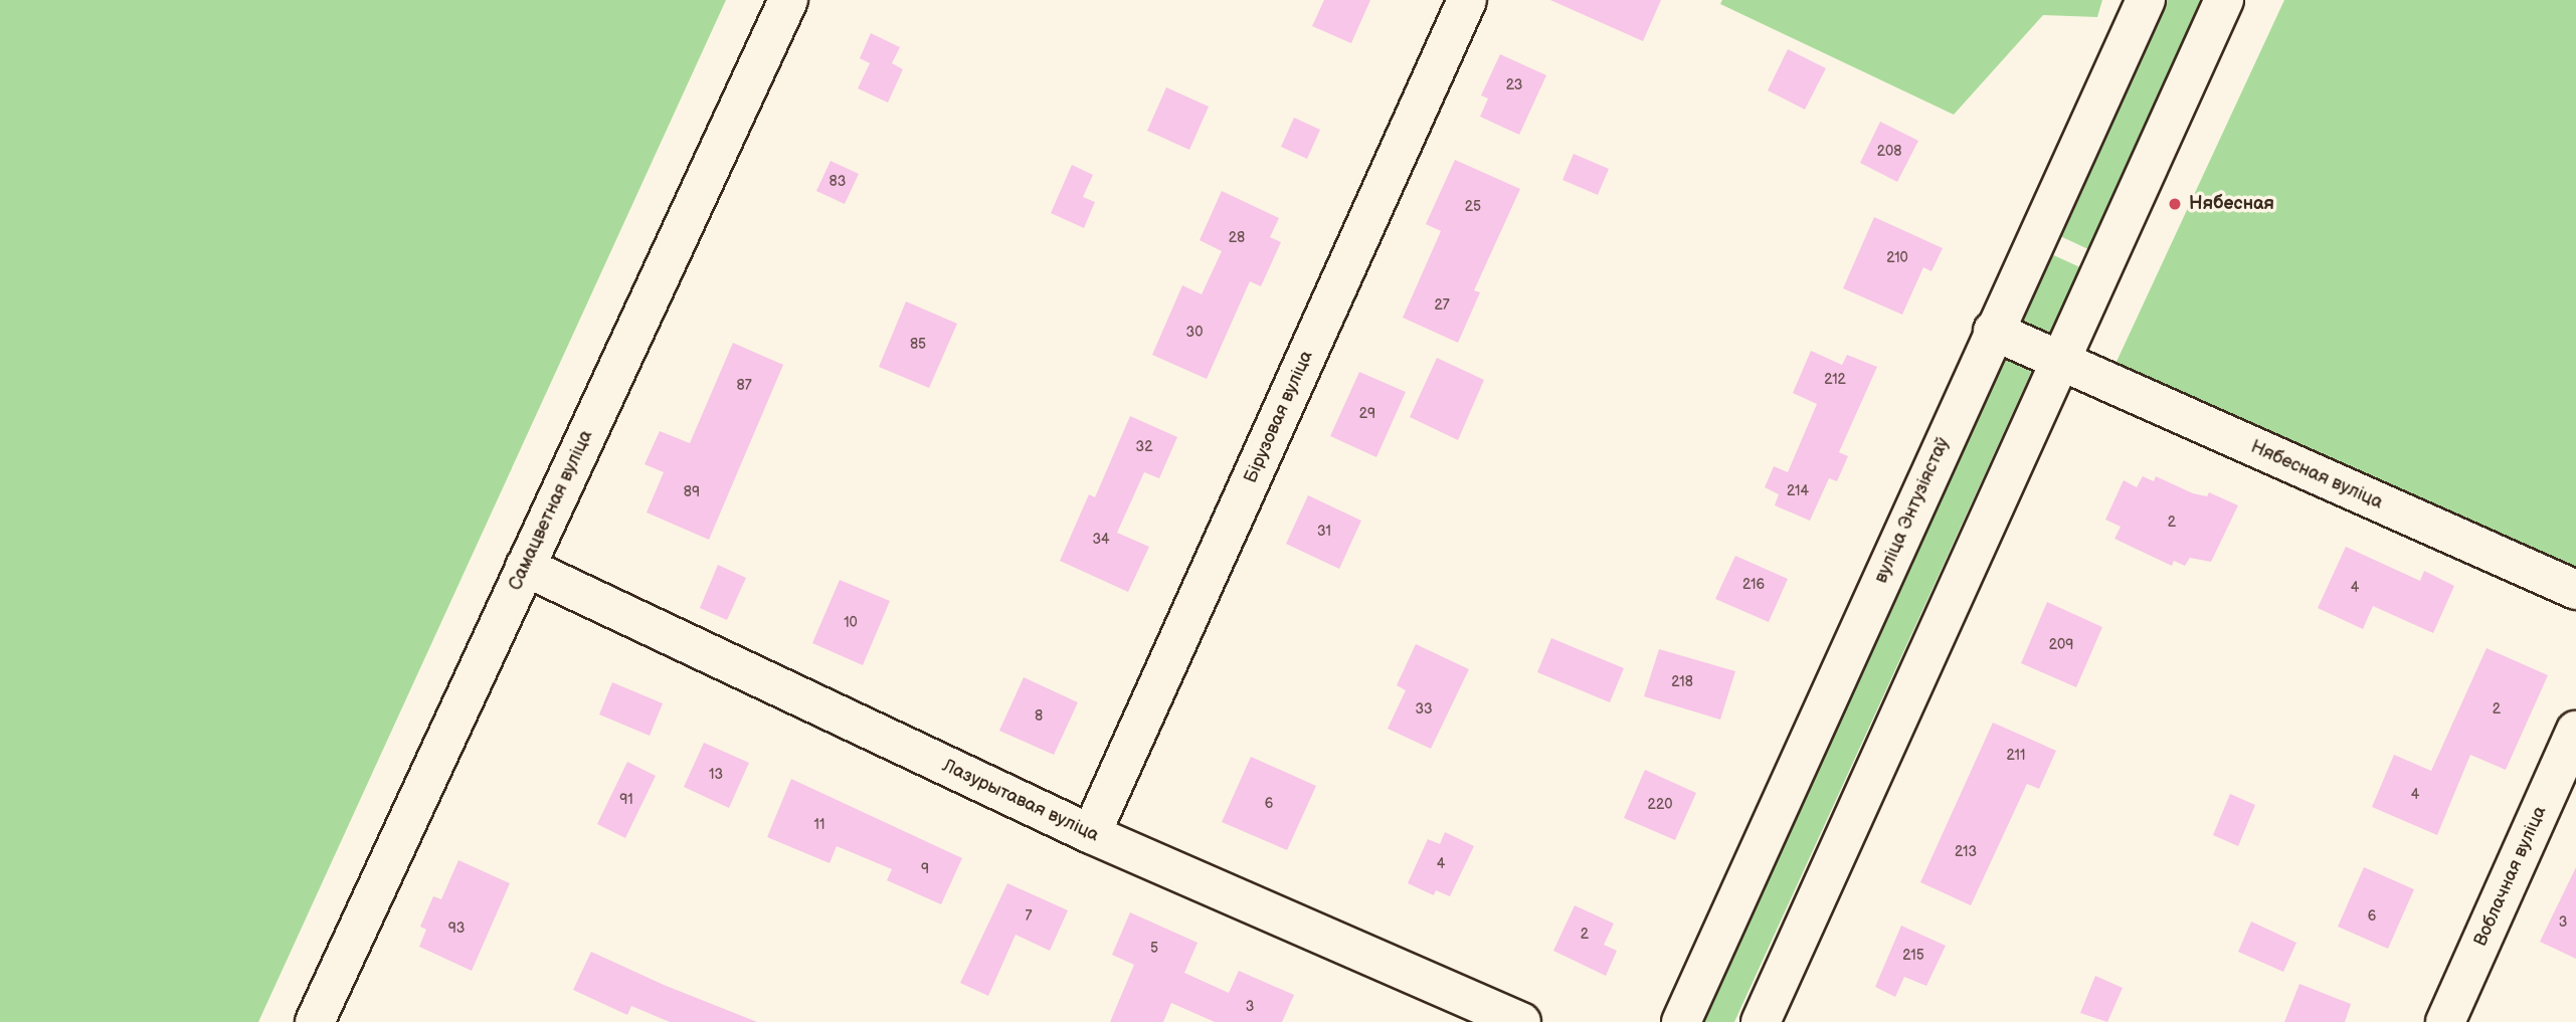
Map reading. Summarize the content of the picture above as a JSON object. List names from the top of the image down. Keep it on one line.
{"streets":{"street":["Бірузовая вуліца","Нябесная вуліца","Самацветная вуліца","вуліца Энтузіястаў","Лазурытавая вуліца","Воблачная вуліца"]},"crossings":[["Бірузовая вуліца","Лазурытавая вуліца"],["Нябесная вуліца","вуліца Энтузіястаў"],["Самацветная вуліца","Лазурытавая вуліца"]],"places":["Нябесная"],"house_numbers":["23","208","83","25","28","210","27","30","85","212","87","29","32","214","89","2","31","34","216","4","10","209","218","33","2","8","211","13","4","91","6","220","11","213","4","9","7","6","3","93","2","5","215","3"]}
